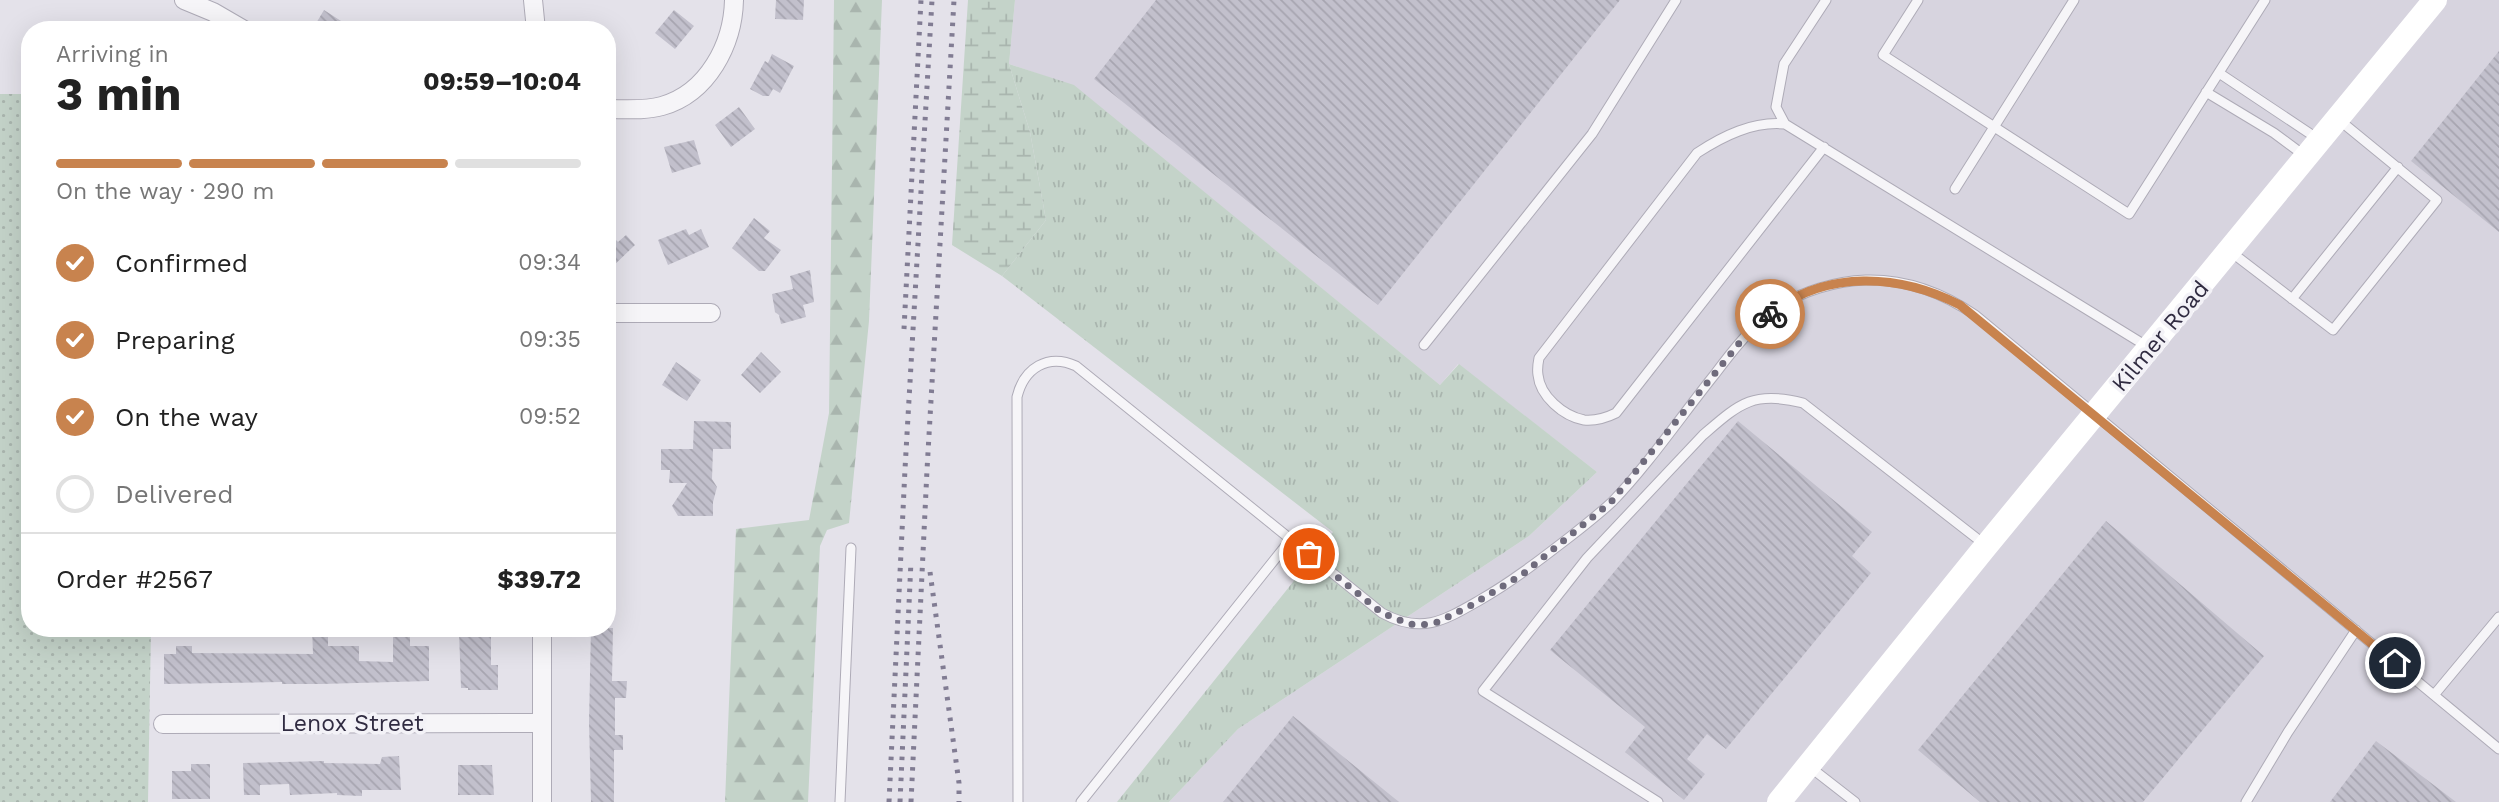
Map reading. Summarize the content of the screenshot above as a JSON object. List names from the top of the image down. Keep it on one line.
{"streets":{"street":["Kilmer Road","Lenox Street"]},"page":{"heading":["3 min","Arriving in","09:59–10:04"],"panel":["Order #2567","$39.72"],"bar":"On the way · 290 m","list":[["Confirmed","09:34"],["Preparing","09:35"],["On the way","09:52"],"Delivered"]}}
